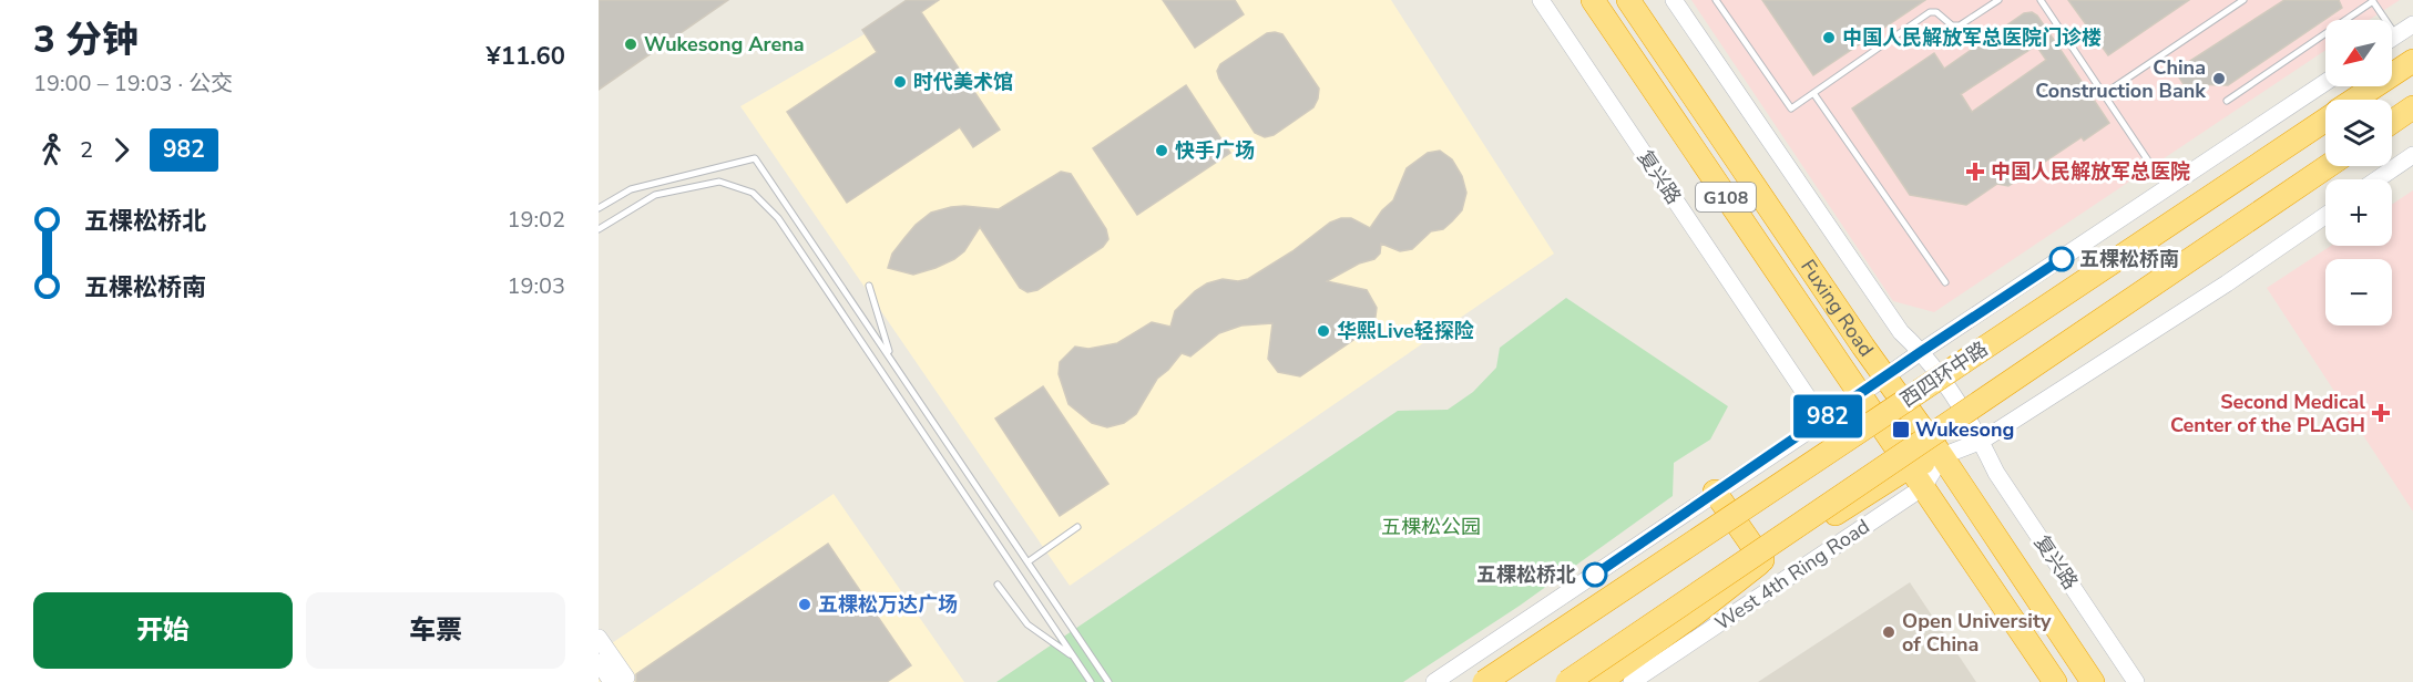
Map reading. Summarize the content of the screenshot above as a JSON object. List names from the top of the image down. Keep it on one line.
{"streets":{"highway":["G108","Fuxing Road","西四环中路"],"street":["复兴路","West 4th Ring Road"]},"crossings":[["复兴路","西四环中路"],["Fuxing Road","西四环中路"],["Fuxing Road","West 4th Ring Road"]],"parks":["五棵松公园"],"places":{"other":["中国人民解放军总医院门诊楼","Wukesong Arena","China Construction Bank","时代美术馆","快手广场","五棵松桥南","华熙Live轻探险","五棵松桥北","五棵松万达广场","Open University of China"],"health":["中国人民解放军总医院","Second Medical Center of the PLAGH"],"transit":["Wukesong"]},"lines":["bus line 982"],"north":"bottom left","page":{"heading":["3 分钟","19:00 – 19:03 · 公交","¥11.60"],"on_map":"982","map_buttons":["+","−"],"legs":["2","982"],"list":[{"name":"五棵松桥北","value":"19:02"},{"name":"五棵松桥南","value":"19:03"}],"buttons":["开始","车票"]}}
